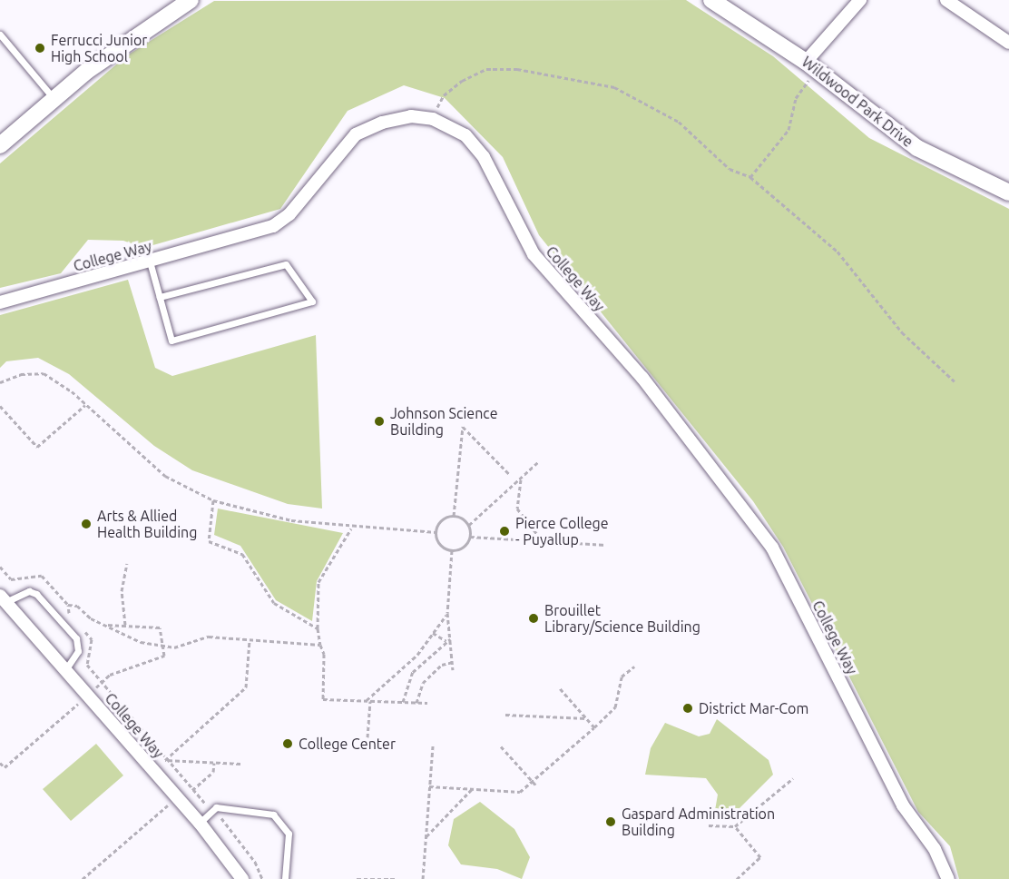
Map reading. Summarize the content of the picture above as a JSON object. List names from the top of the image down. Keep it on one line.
{"streets":{"street":["Wildwood Park Drive","College Way"]},"places":["Ferrucci Junior High School","Johnson Science Building","Arts & Allied Health Building","Pierce College - Puyallup","Brouillet Library/Science Building","District Mar-Com","College Center","Gaspard Administration Building"]}
